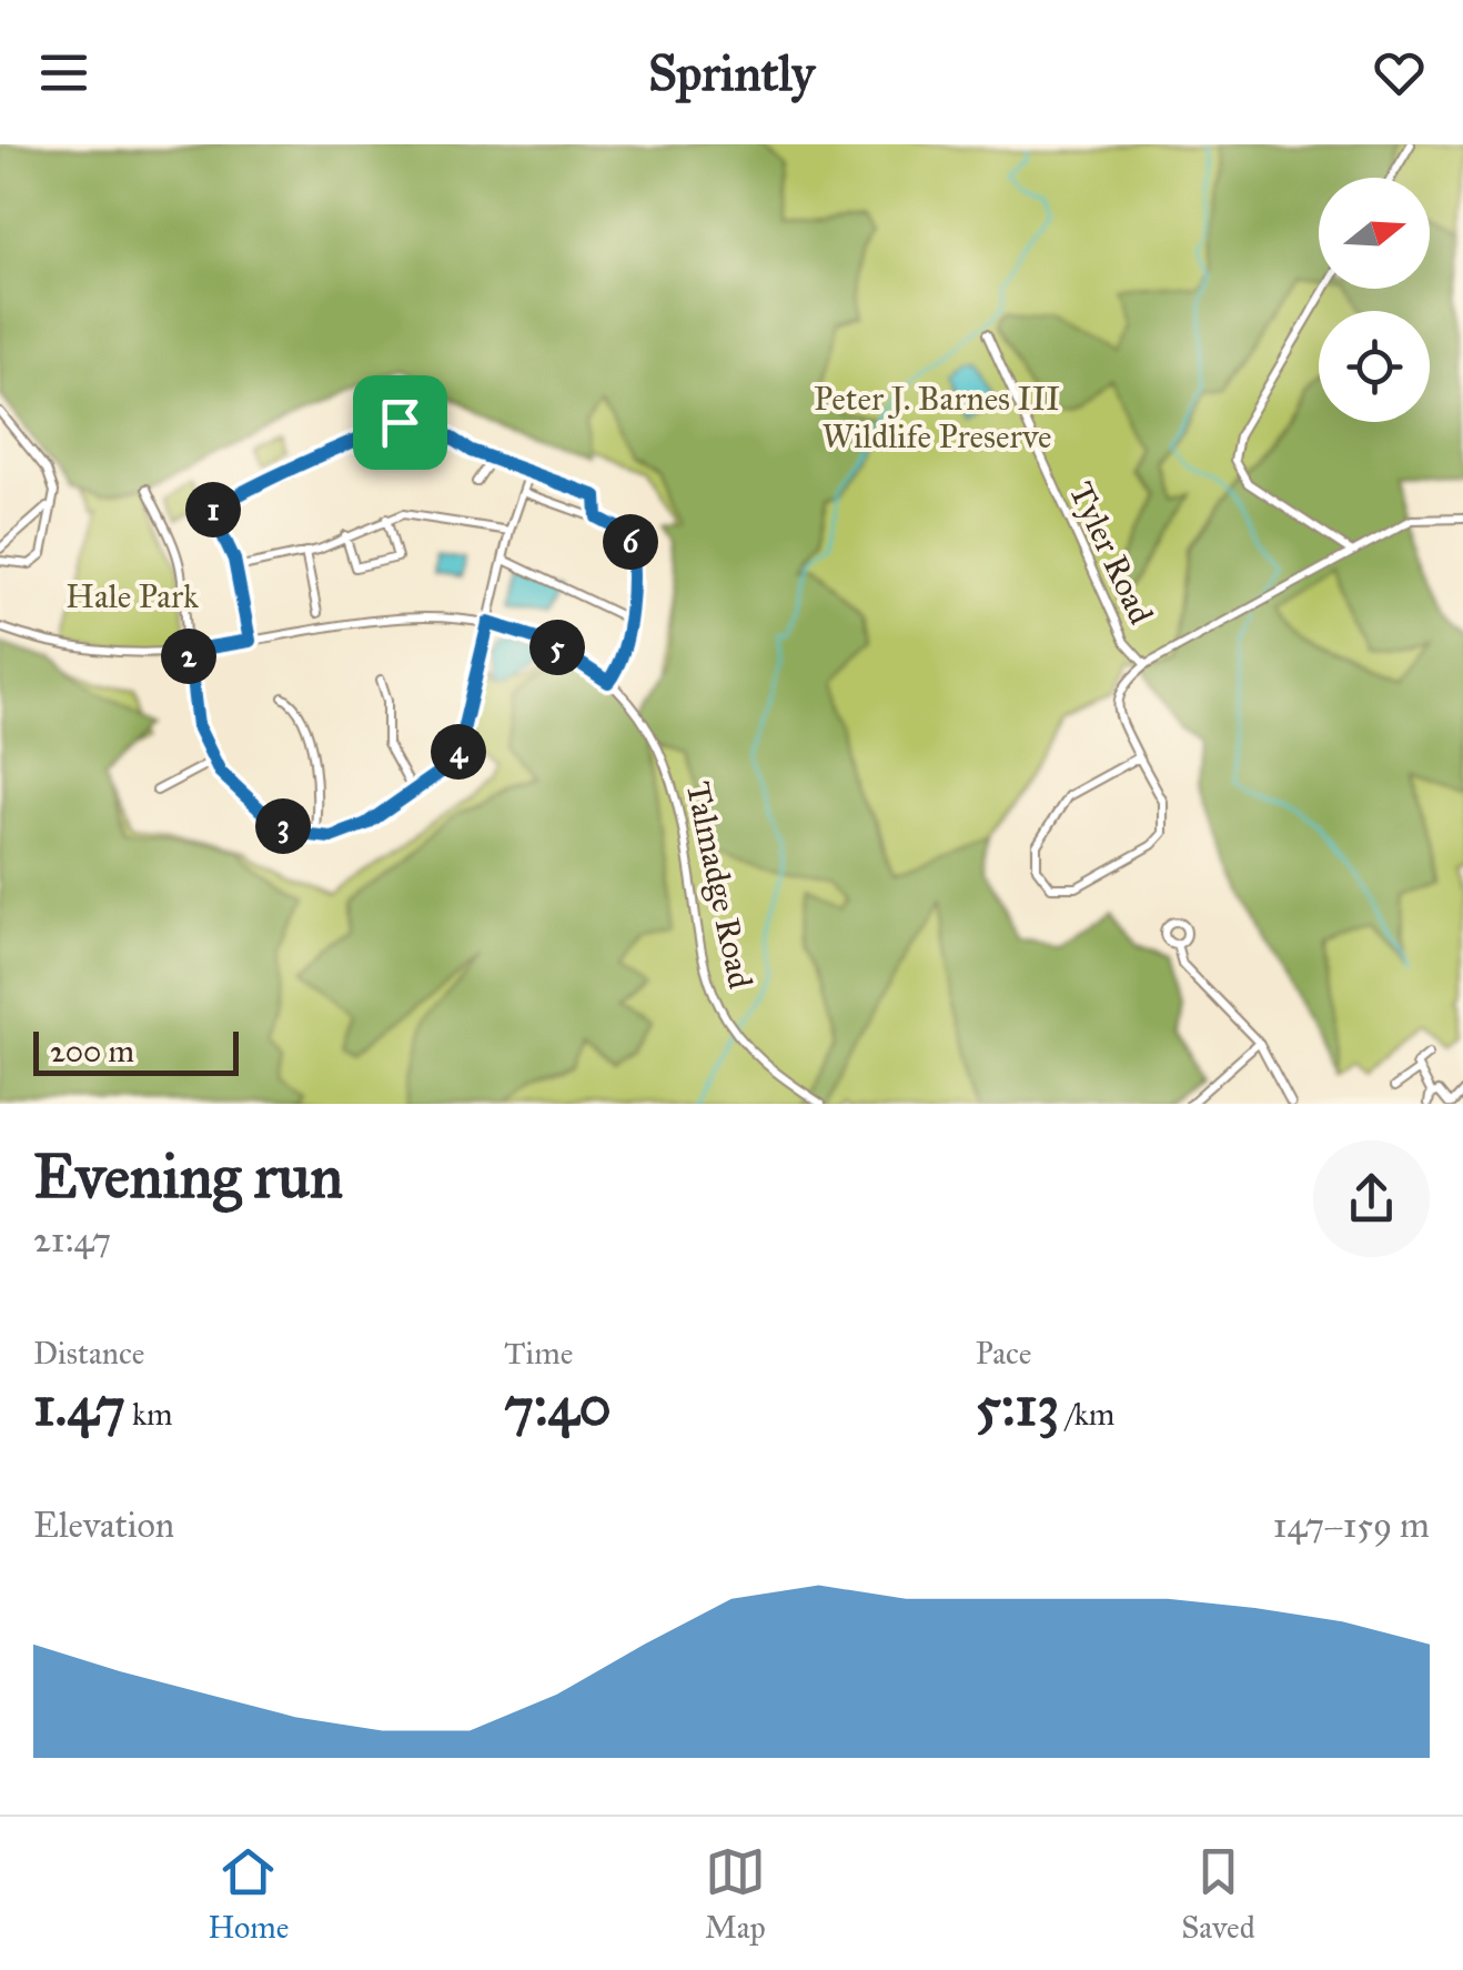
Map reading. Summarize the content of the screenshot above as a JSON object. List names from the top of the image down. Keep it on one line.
{"streets":{"street":["Tyler Road","Talmadge Road"]},"parks":["Peter J. Barnes III Wildlife Preserve","Hale Park"],"scale_bar":"200 m","north":"right","page":{"header":"Sprintly","pins":["1","6","5","2","4","3"],"scale":"200 m","heading":["Evening run","21:47"],"stats":[["Distance","1.47 km"],["Time","7:40"],["Pace","5:13 /km"]],"chart":["Elevation","147–159 m"],"tabs":["Home","Map","Saved"]}}
